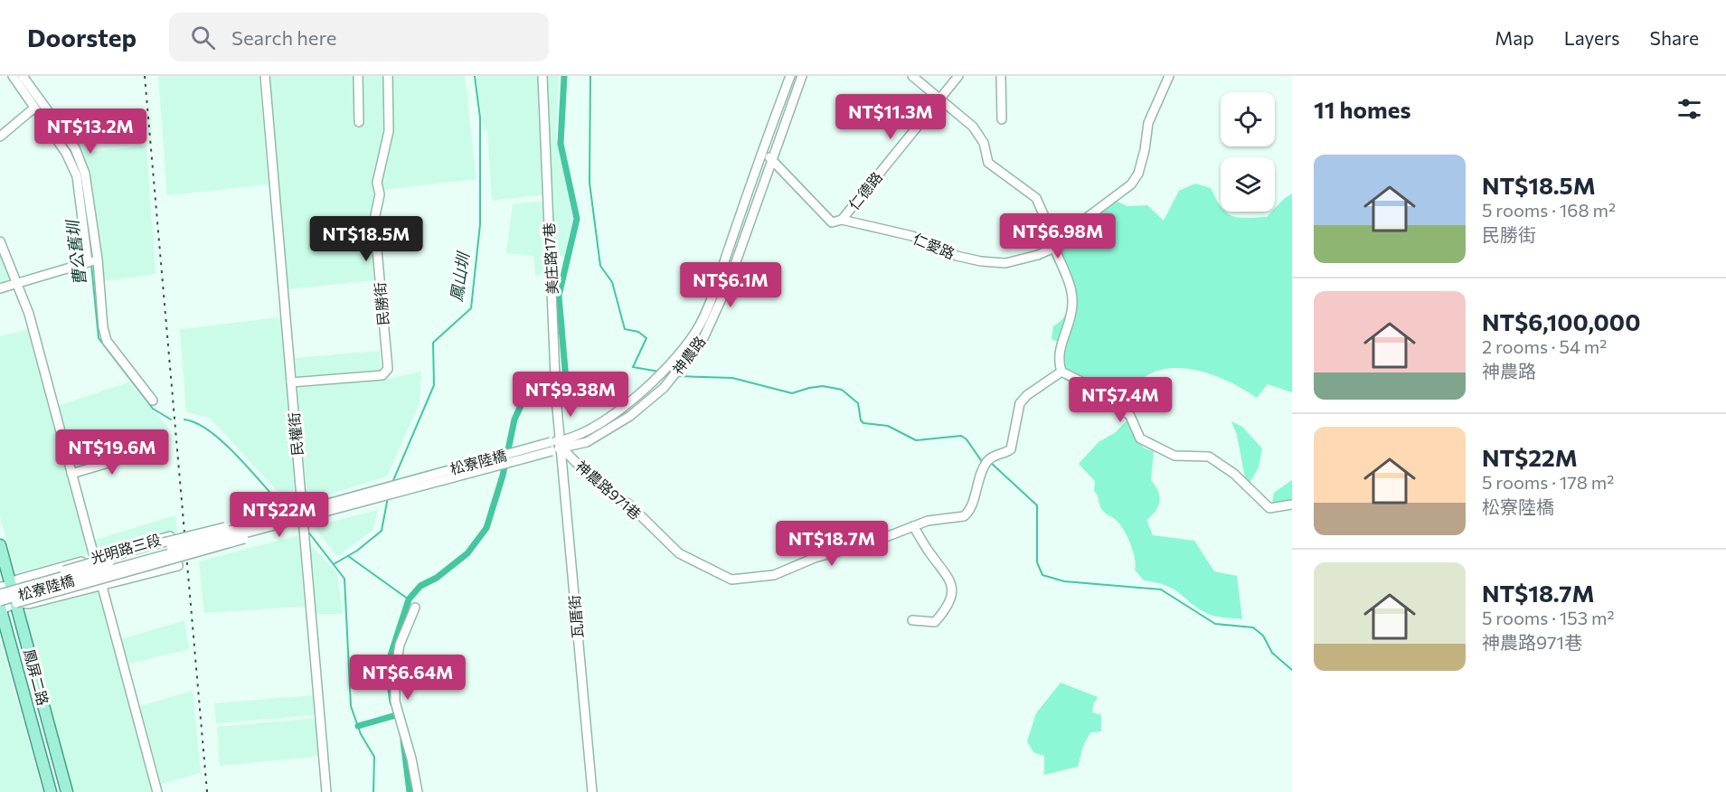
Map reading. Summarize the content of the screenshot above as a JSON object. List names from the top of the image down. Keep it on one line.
{"streets":{"main road":["鳳屏二路"],"street":["仁德路","仁愛路","美庄路17巷","民勝街","神農路","民權街","松寮陸橋","神農路971巷","光明路三段","瓦厝街"]},"crossings":[["仁德路","仁愛路"],["仁德路","神農路"],["美庄路17巷","神農路"],["美庄路17巷","神農路971巷"],["美庄路17巷","瓦厝街"],["民勝街","民權街"],["神農路","松寮陸橋"],["神農路","神農路971巷"],["神農路","瓦厝街"],["松寮陸橋","光明路三段"],["松寮陸橋","鳳屏二路"],["神農路971巷","瓦厝街"],["光明路三段","鳳屏二路"]],"water":["曹公舊圳","鳳山圳"],"page":{"header":"Doorstep","search":"Search here","nav":["Map","Layers","Share"],"heading":"11 homes","price":["NT$11.3M","NT$13.2M","NT$6.98M","NT$18.5M","NT$6.1M","NT$9.38M","NT$7.4M","NT$19.6M","NT$22M","NT$18.7M","NT$6.64M"],"list":[{"name":"NT$18.5M","note":"5 rooms · 168 m² · 民勝街"},{"name":"NT$6,100,000","note":"2 rooms · 54 m² · 神農路"},{"name":"NT$22M","note":"5 rooms · 178 m² · 松寮陸橋"},{"name":"NT$18.7M","note":"5 rooms · 153 m² · 神農路971巷"}]}}
